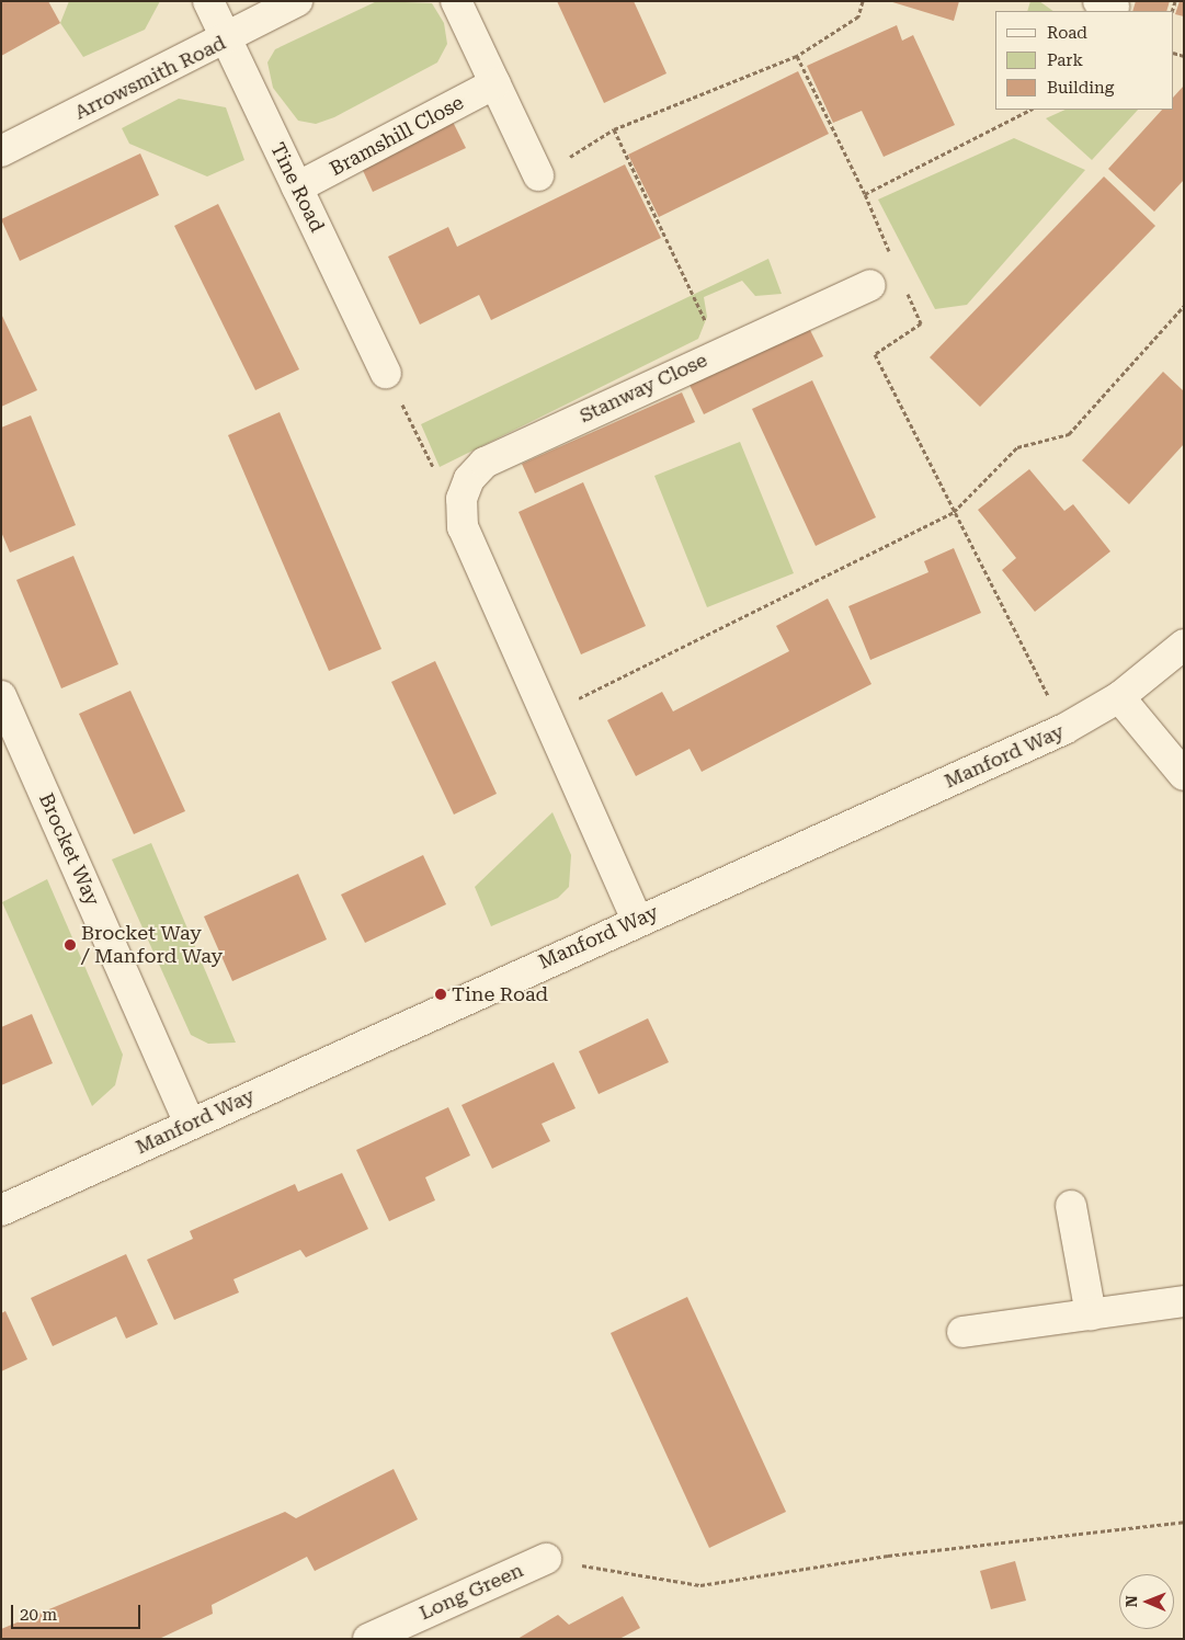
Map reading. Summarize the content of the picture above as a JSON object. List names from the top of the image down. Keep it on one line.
{"streets":{"street":["Arrowsmith Road","Bramshill Close","Tine Road","Stanway Close","Manford Way","Brocket Way","Long Green"]},"crossings":[["Arrowsmith Road","Tine Road"],["Bramshill Close","Tine Road"],["Manford Way","Brocket Way"]],"places":["Brocket Way / Manford Way","Tine Road"],"legend":["Road","Park","Building"],"scale_bar":"20 m","north":"left"}
